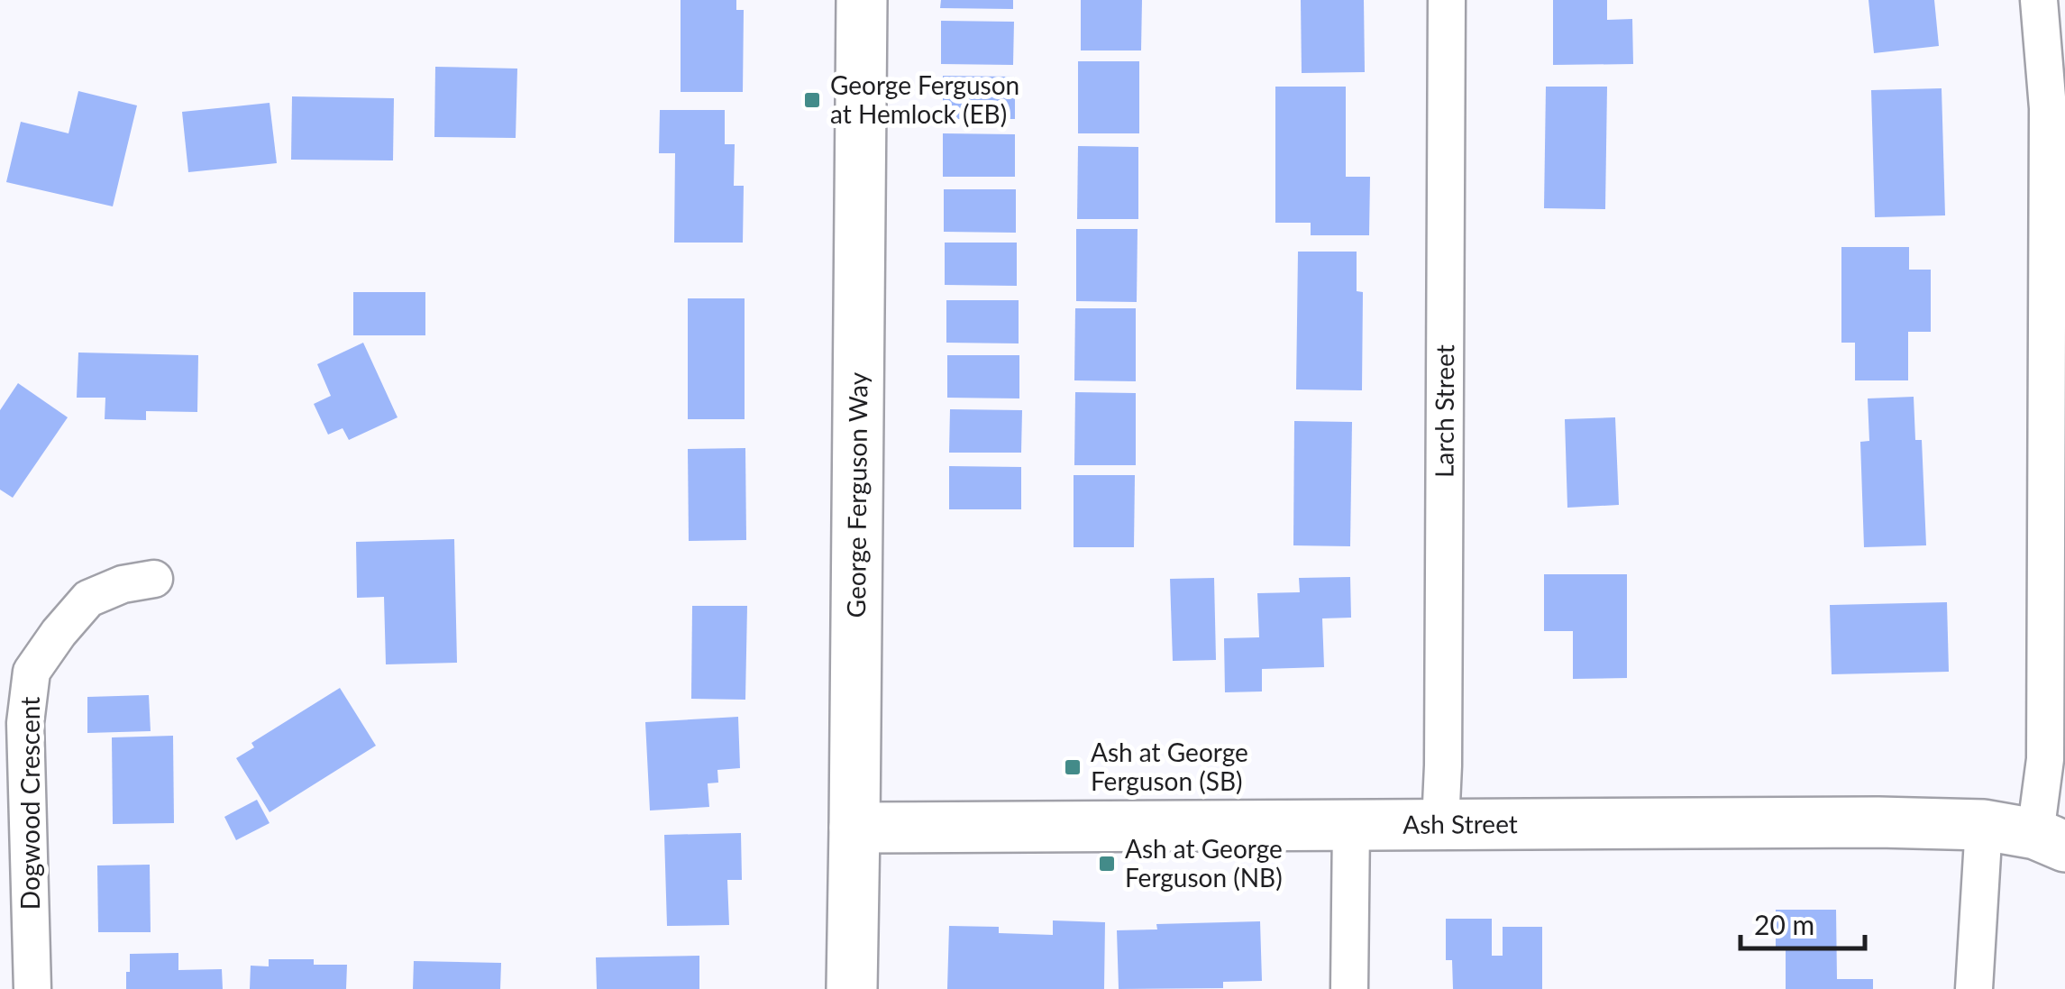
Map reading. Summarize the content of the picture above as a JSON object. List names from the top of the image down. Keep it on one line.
{"streets":{"main road":["George Ferguson Way","Ash Street"],"street":["Larch Street","Dogwood Crescent"]},"crossings":[["Larch Street","Ash Street"],["George Ferguson Way","Ash Street"]],"places":{"transit":["George Ferguson at Hemlock (EB)","Ash at George Ferguson (SB)","Ash at George Ferguson (NB)"]},"scale_bar":"20 m"}
